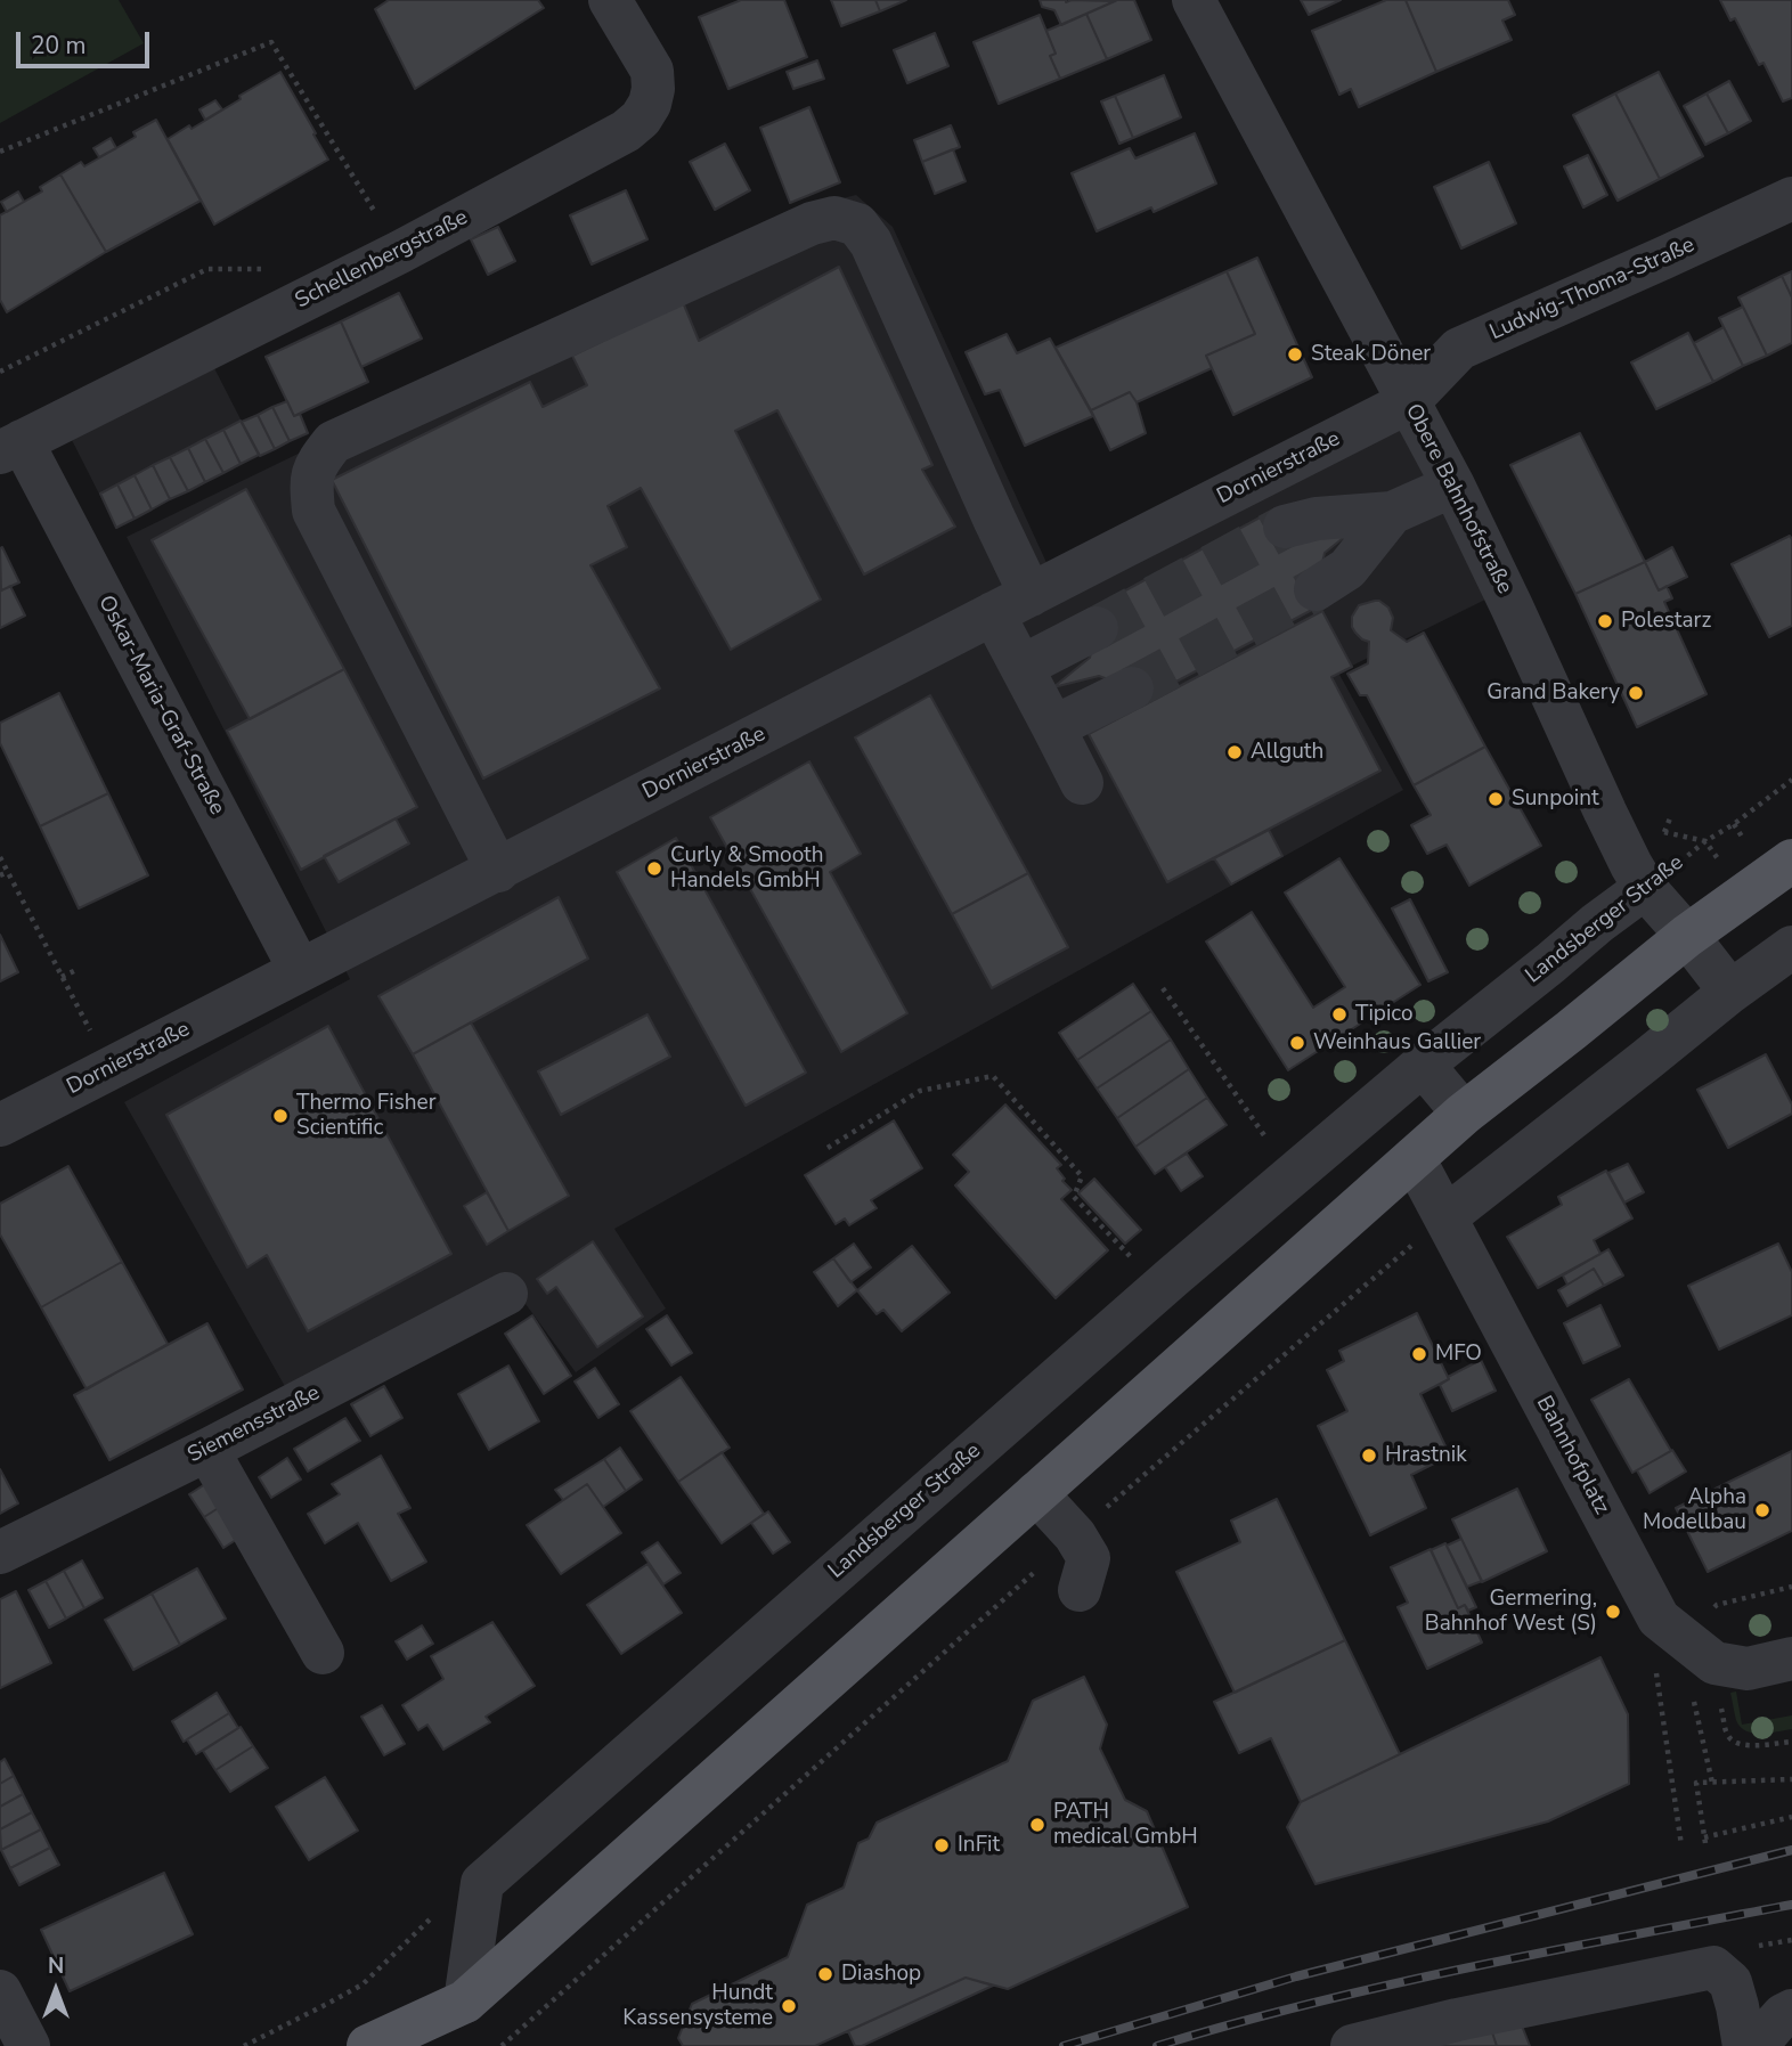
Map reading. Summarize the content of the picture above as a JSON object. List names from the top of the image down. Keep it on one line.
{"streets":{"street":["Schellenbergstraße","Ludwig-Thoma-Straße","Dornierstraße","Obere Bahnhofstraße","Oskar-Maria-Graf-Straße","Landsberger Straße","Siemensstraße","Bahnhofplatz"]},"crossings":[["Schellenbergstraße","Oskar-Maria-Graf-Straße"],["Ludwig-Thoma-Straße","Dornierstraße"],["Ludwig-Thoma-Straße","Obere Bahnhofstraße"],["Dornierstraße","Obere Bahnhofstraße"],["Dornierstraße","Oskar-Maria-Graf-Straße"],["Obere Bahnhofstraße","Landsberger Straße"]],"places":["Steak Döner","Polestarz","Grand Bakery","Allguth","Sunpoint","Curly & Smooth Handels GmbH","Tipico","Weinhaus Gallier","Thermo Fisher Scientific","MFO","Hrastnik","Alpha Modellbau","Germering, Bahnhof West (S)","PATH medical GmbH","InFit","Diashop","Hundt Kassensysteme"],"scale_bar":"20 m","north":"top"}
